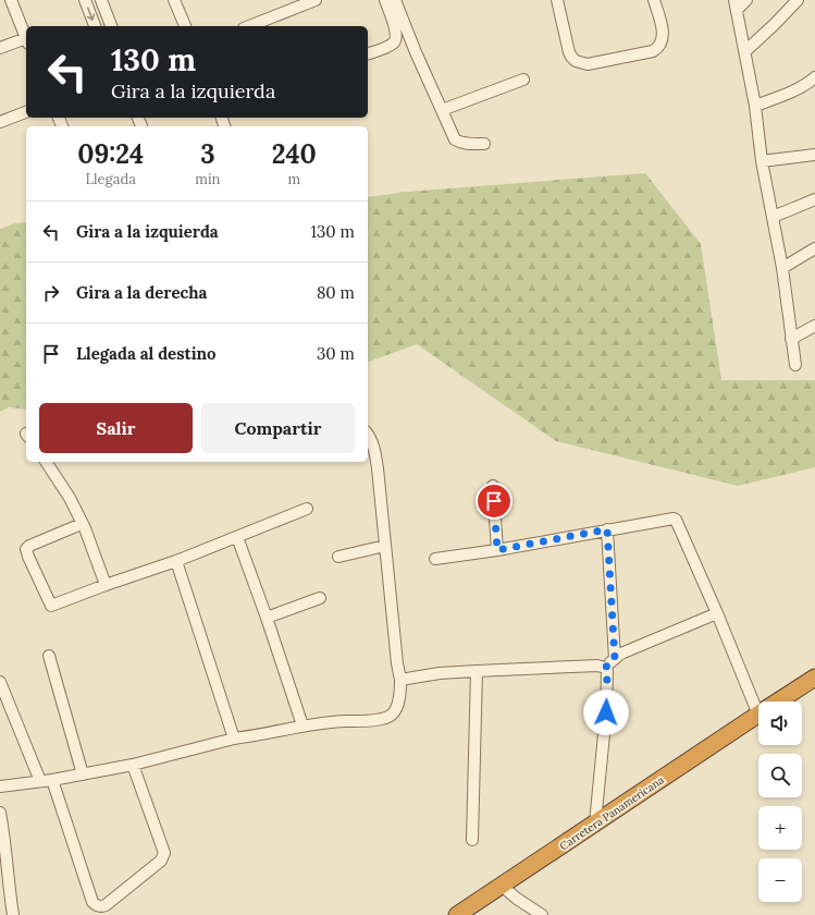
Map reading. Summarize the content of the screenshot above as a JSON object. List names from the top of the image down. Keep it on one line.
{"streets":{"highway":["Carretera Panamericana"]},"page":{"turn":["130 m","Gira a la izquierda"],"eta":["09:24","Llegada","3","min","240","m"],"list":[{"name":"Gira a la izquierda","value":"130 m"},{"name":"Gira a la derecha","value":"80 m"},{"name":"Llegada al destino","value":"30 m"}],"buttons":["Salir","Compartir"],"map_buttons":["+","−"]}}
